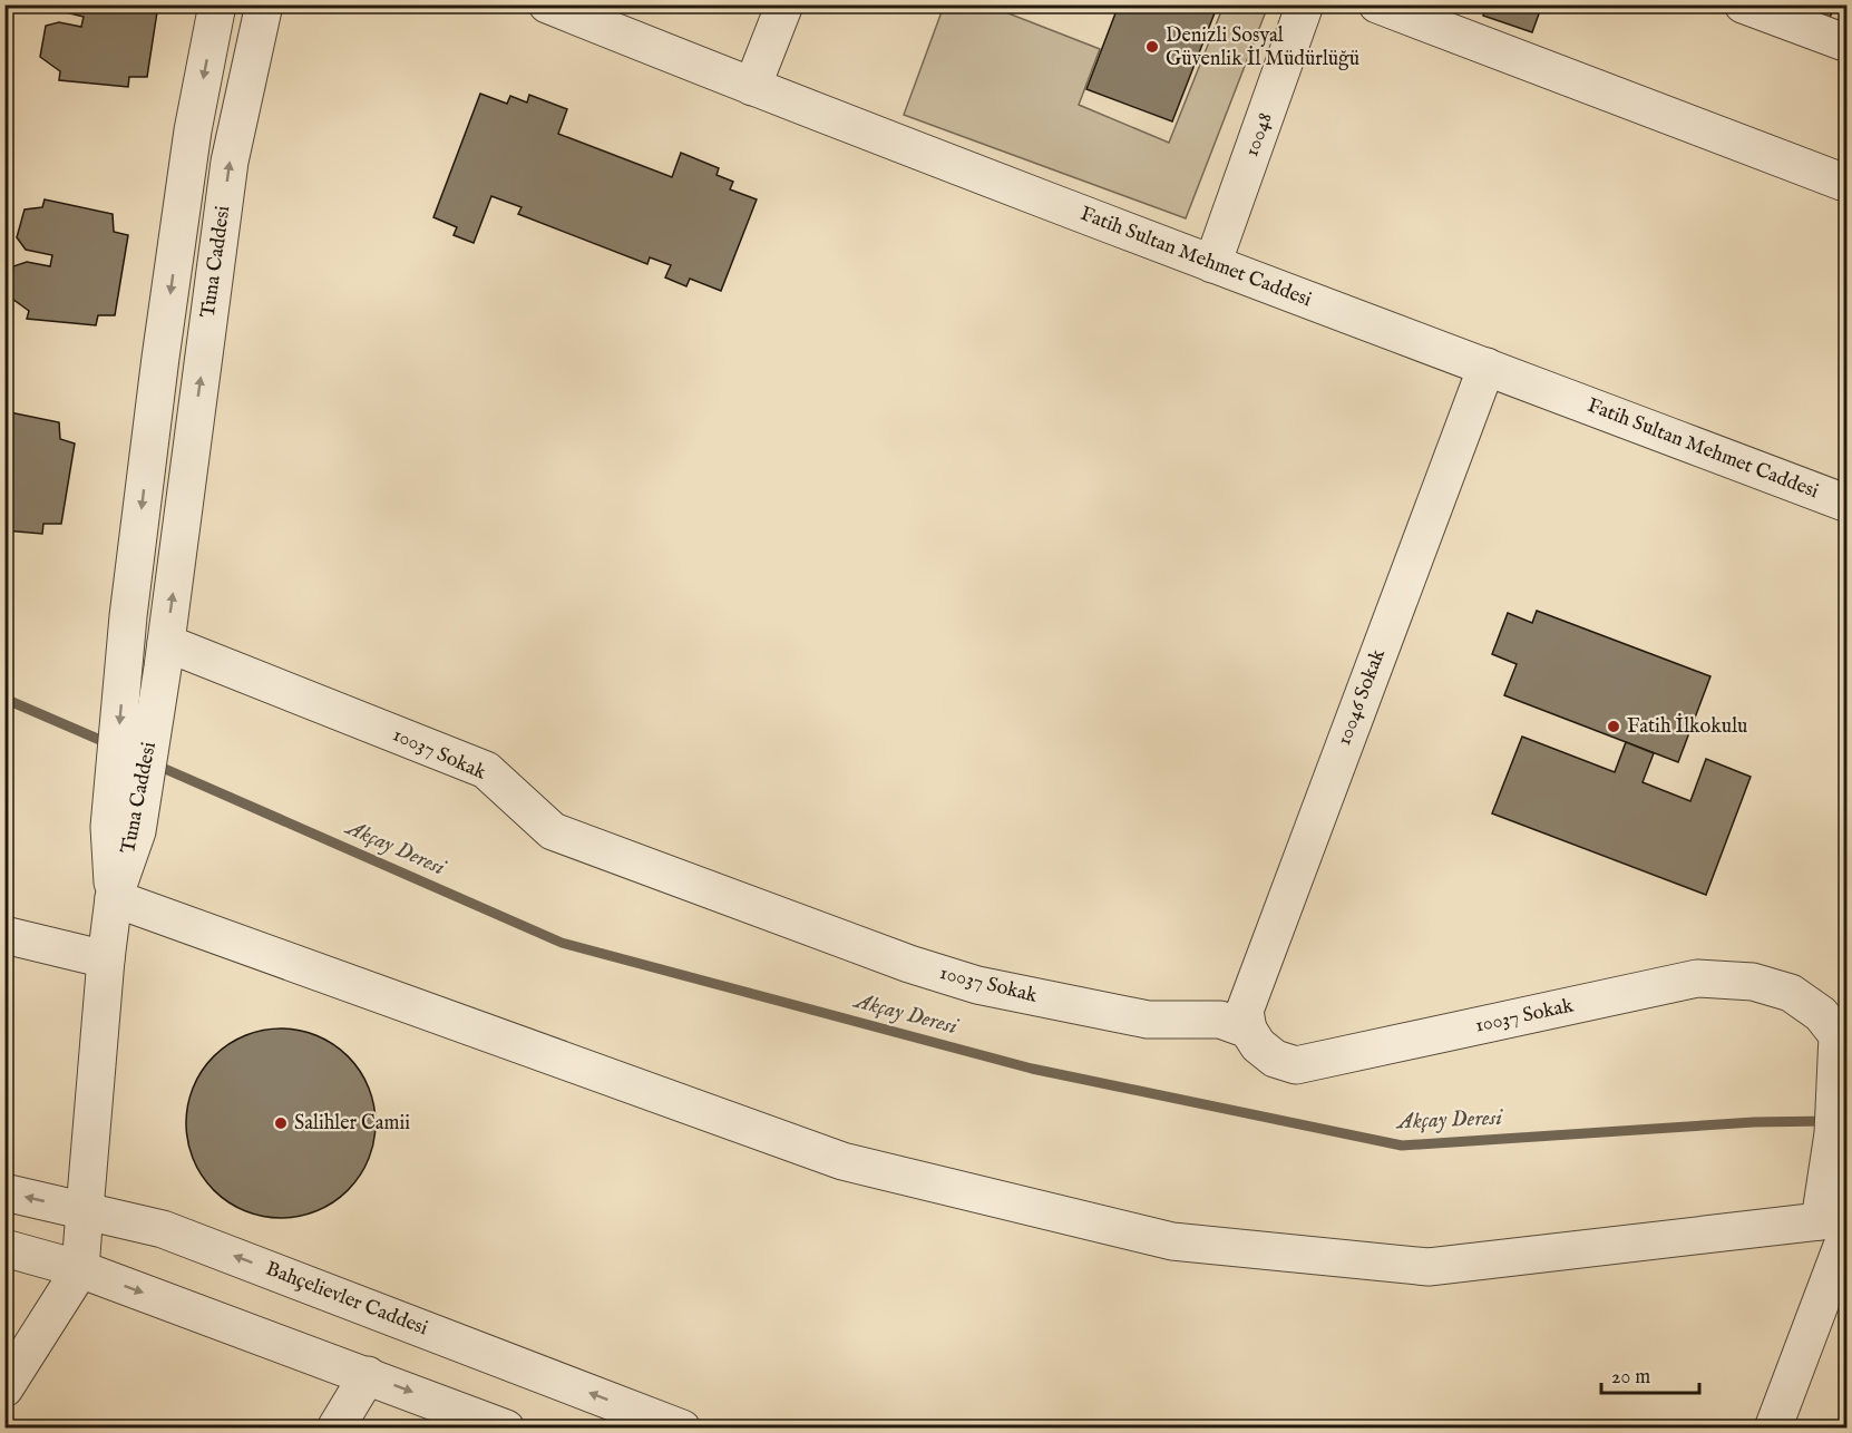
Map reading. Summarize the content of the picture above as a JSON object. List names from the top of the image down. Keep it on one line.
{"streets":{"street":["10048","Fatih Sultan Mehmet Caddesi","Tuna Caddesi","10046 Sokak","10037 Sokak","Bahçelievler Caddesi"]},"crossings":[["10048","Fatih Sultan Mehmet Caddesi"],["Fatih Sultan Mehmet Caddesi","10046 Sokak"],["Tuna Caddesi","10037 Sokak"],["Tuna Caddesi","Bahçelievler Caddesi"],["10046 Sokak","10037 Sokak"]],"water":["Akçay Deresi"],"places":["Denizli Sosyal Güvenlik İl Müdürlüğü","Fatih İlkokulu","Salihler Camii"],"scale_bar":"20 m"}
